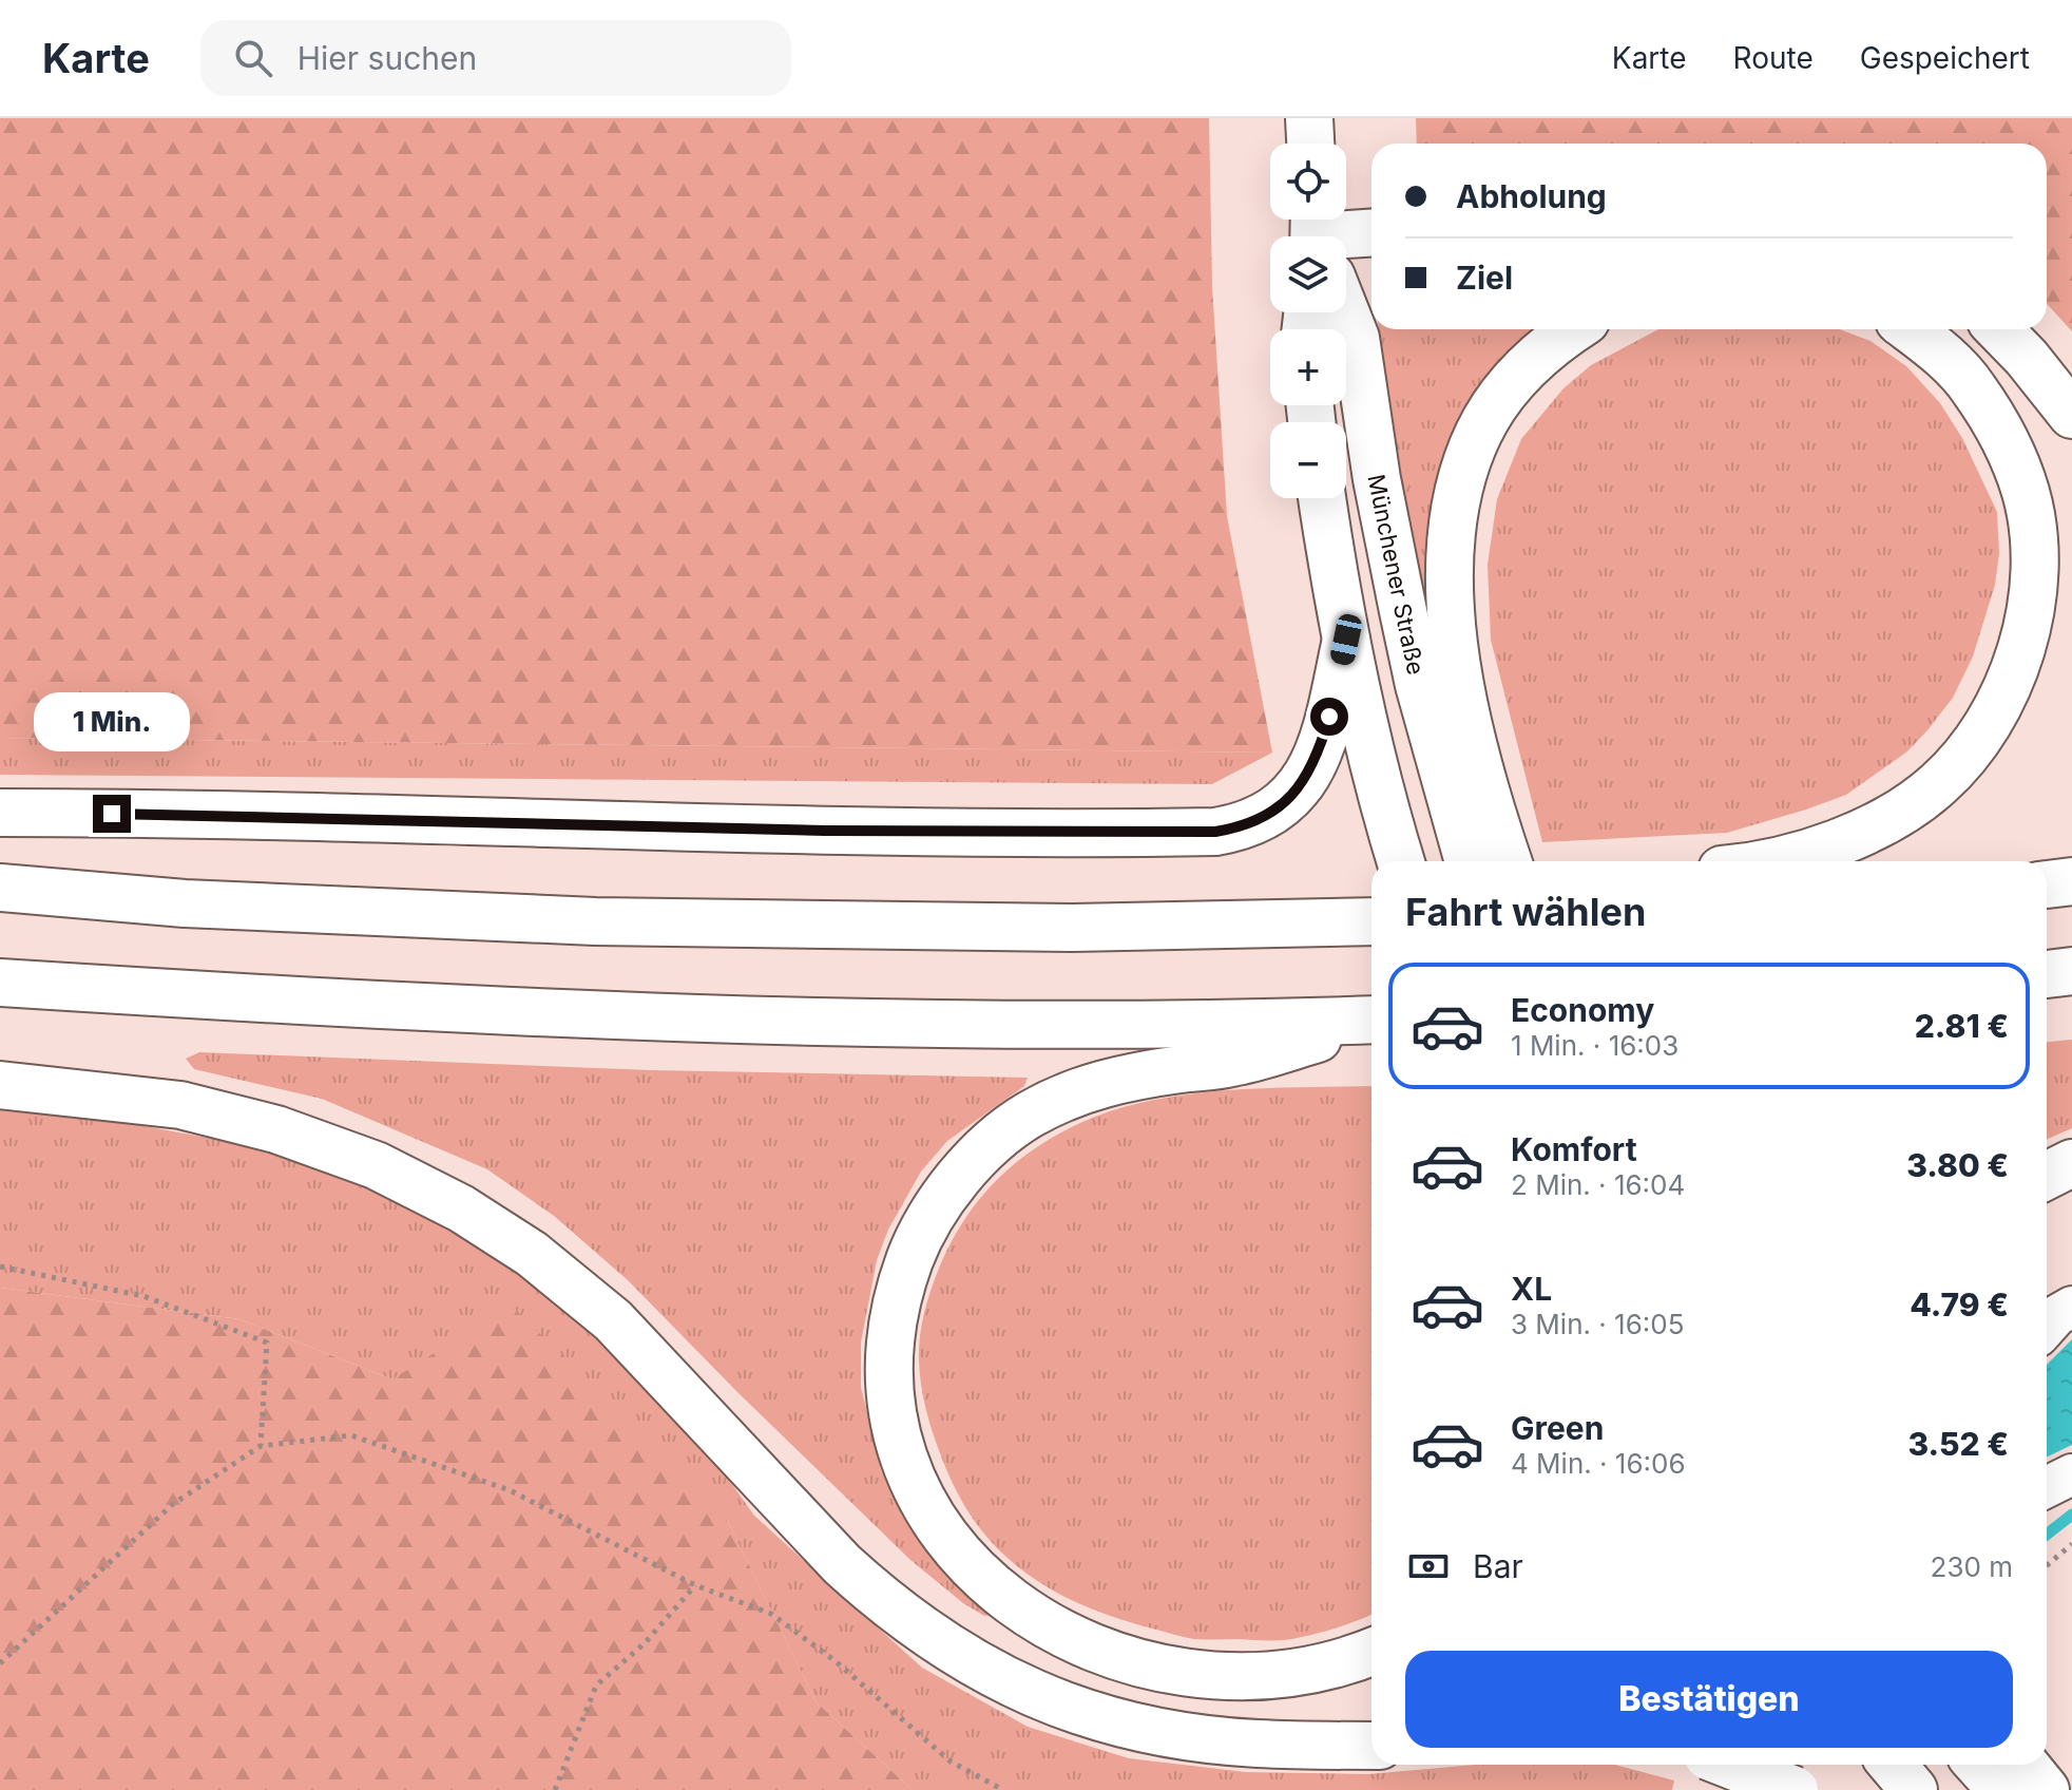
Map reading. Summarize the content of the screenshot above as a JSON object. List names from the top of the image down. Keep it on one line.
{"streets":{"main road":["Münchener Straße"]},"page":{"header":"Karte","search":"Hier suchen","nav":["Karte","Route","Gespeichert"],"map_buttons":["+","−"],"banner":["Abholung","Ziel"],"bubble":"1 Min.","heading":"Fahrt wählen","list":[{"name":"Economy","note":"1 Min. · 16:03","value":"2.81 €"},{"name":"Komfort","note":"2 Min. · 16:04","value":"3.80 €"},{"name":"XL","note":"3 Min. · 16:05","value":"4.79 €"},{"name":"Green","note":"4 Min. · 16:06","value":"3.52 €"}],"pay":["Bar","230 m"],"buttons":"Bestätigen"}}
